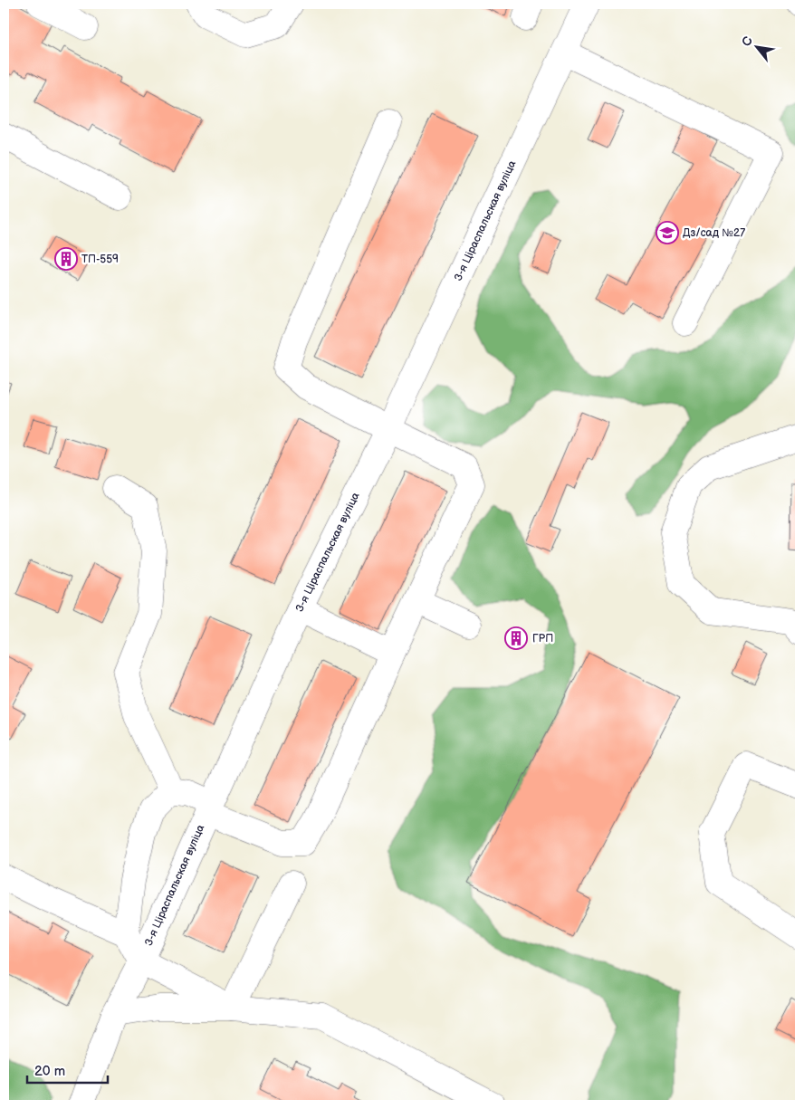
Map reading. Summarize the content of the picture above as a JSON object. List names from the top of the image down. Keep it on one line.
{"streets":{"street":["3-я Ціраспальская вуліца"]},"places":{"school or university":["Дз/сад №27"],"building":["ТП-559","ГРП"]},"scale_bar":"20 m","north":"top left"}
